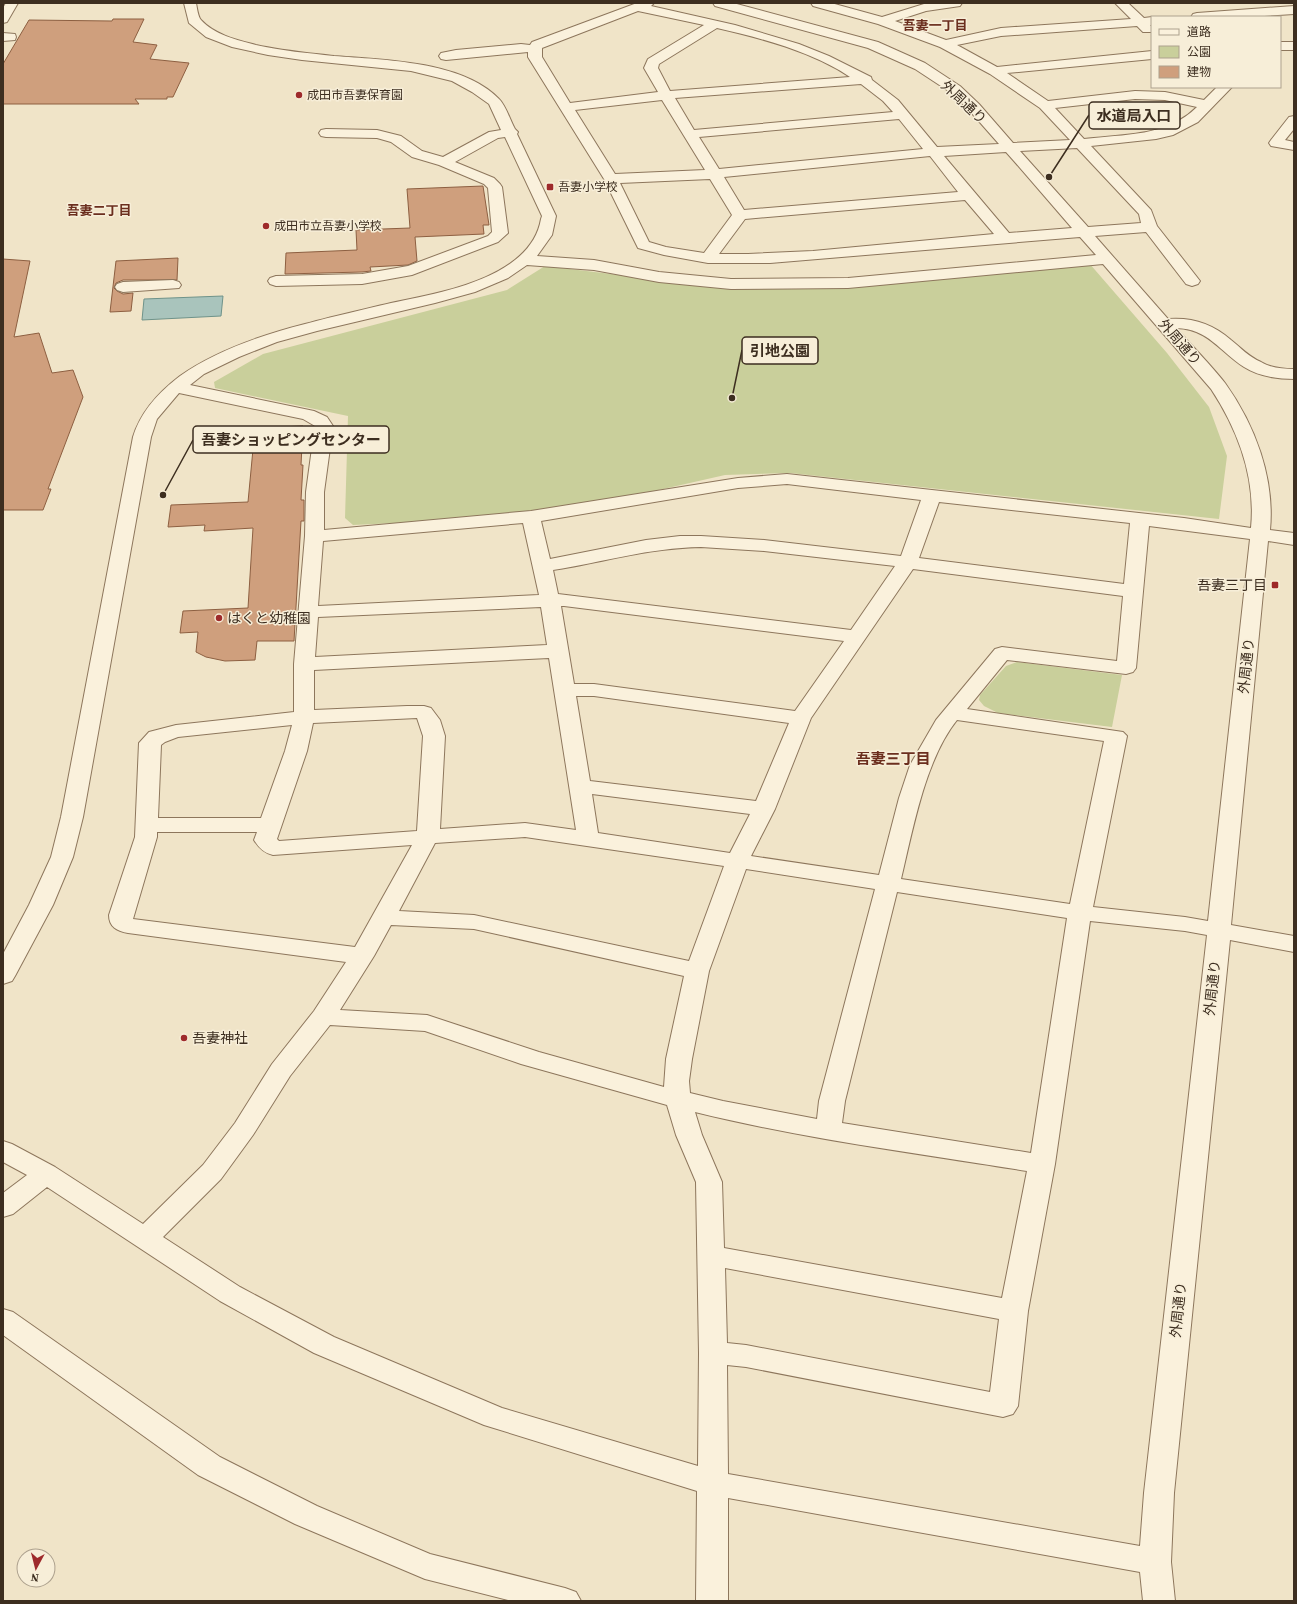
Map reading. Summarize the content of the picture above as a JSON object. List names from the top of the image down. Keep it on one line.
{"streets":{"street":["外周通り"]},"districts":["吾妻一丁目","吾妻二丁目","吾妻三丁目"],"places":{"other":["成田市吾妻保育園","水道局入口","成田市立吾妻小学校","引地公園","吾妻ショッピングセンター","はくと幼稚園","吾妻神社"],"transit":["吾妻小学校","吾妻三丁目"]},"legend":["道路","公園","建物"],"north":"bottom"}
